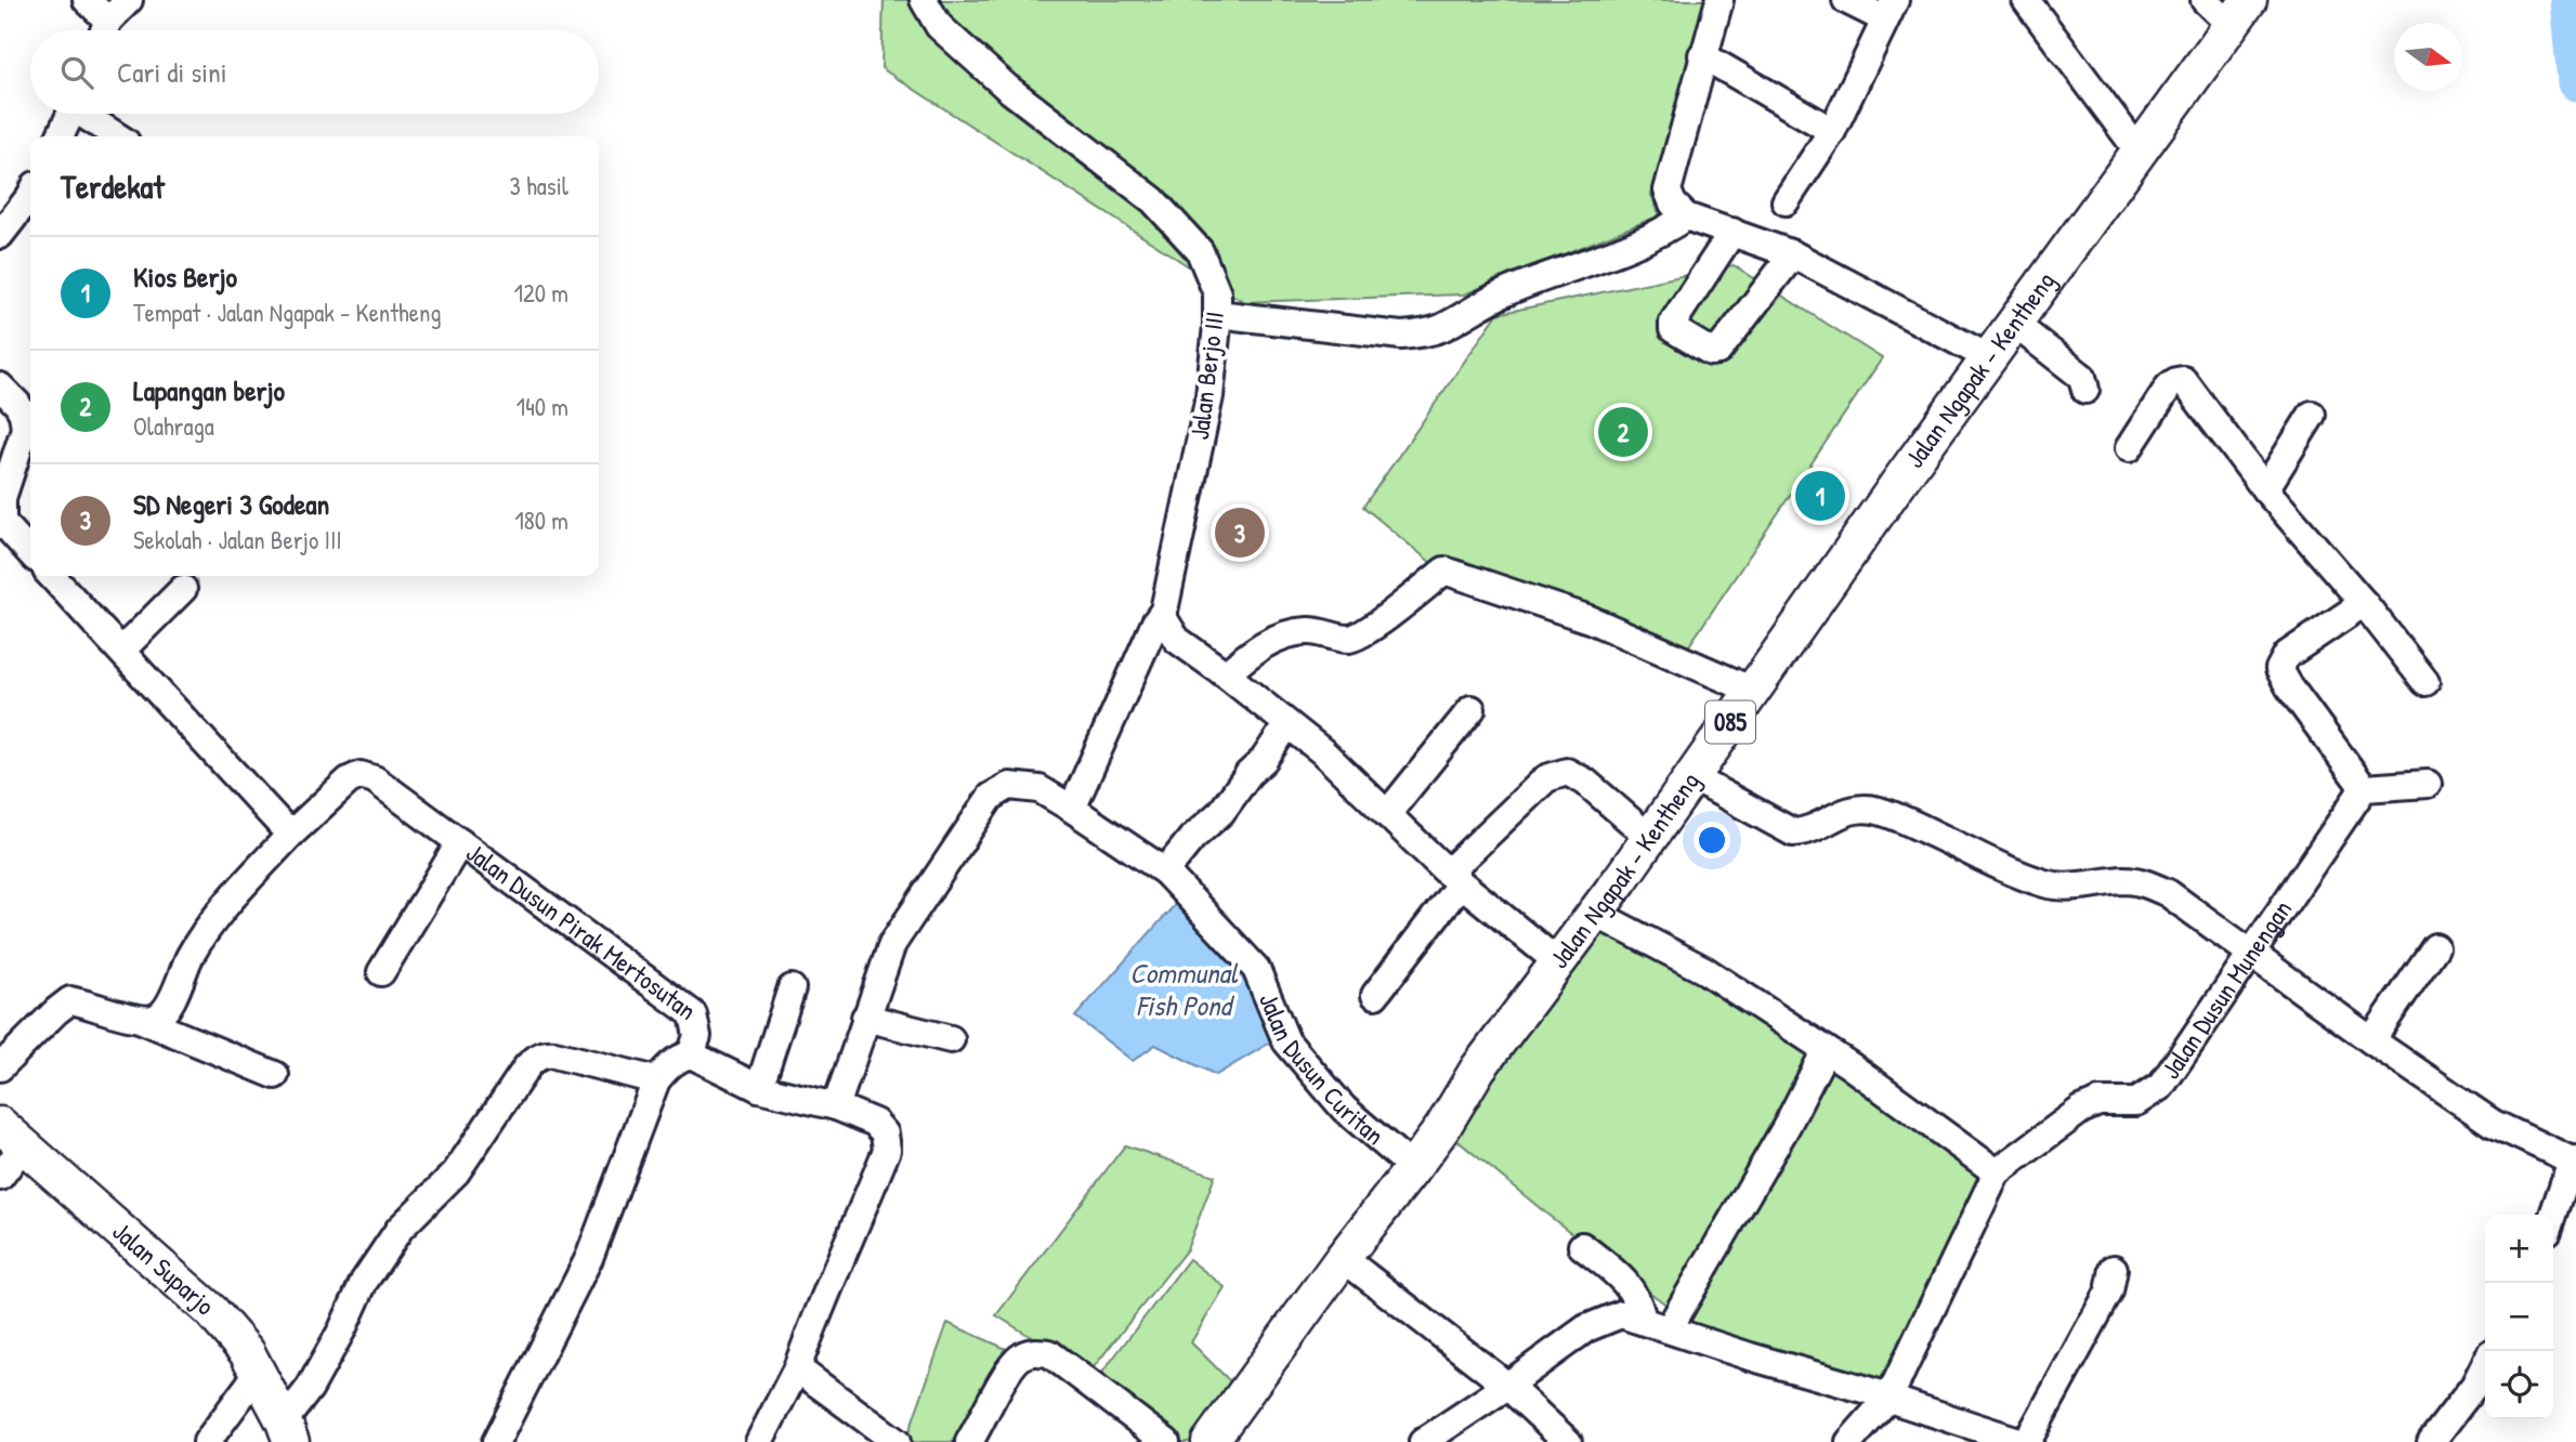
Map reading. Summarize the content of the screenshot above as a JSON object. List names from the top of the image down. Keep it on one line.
{"streets":{"main road":["Jalan Ngapak - Kentheng","085","Jalan Suparjo"],"street":["Jalan Berjo III","Jalan Dusun Pirak Mertosutan","Jalan Dusun Munengan","Jalan Dusun Curitan"]},"crossings":[["Jalan Ngapak - Kentheng","Jalan Dusun Curitan"],["Jalan Berjo III","Jalan Dusun Curitan"],["Jalan Dusun Pirak Mertosutan","Jalan Dusun Curitan"]],"water":["Communal Fish Pond"],"north":"right","page":{"search":"Cari di sini","heading":["Terdekat","3 hasil"],"list":[{"mark":"1","name":"Kios Berjo","note":"Tempat · Jalan Ngapak - Kentheng","value":"120 m"},{"mark":"2","name":"Lapangan berjo","note":"Olahraga","value":"140 m"},{"mark":"3","name":"SD Negeri 3 Godean","note":"Sekolah · Jalan Berjo III","value":"180 m"}],"pins":["2","1","3"],"map_buttons":["+","−"]}}
